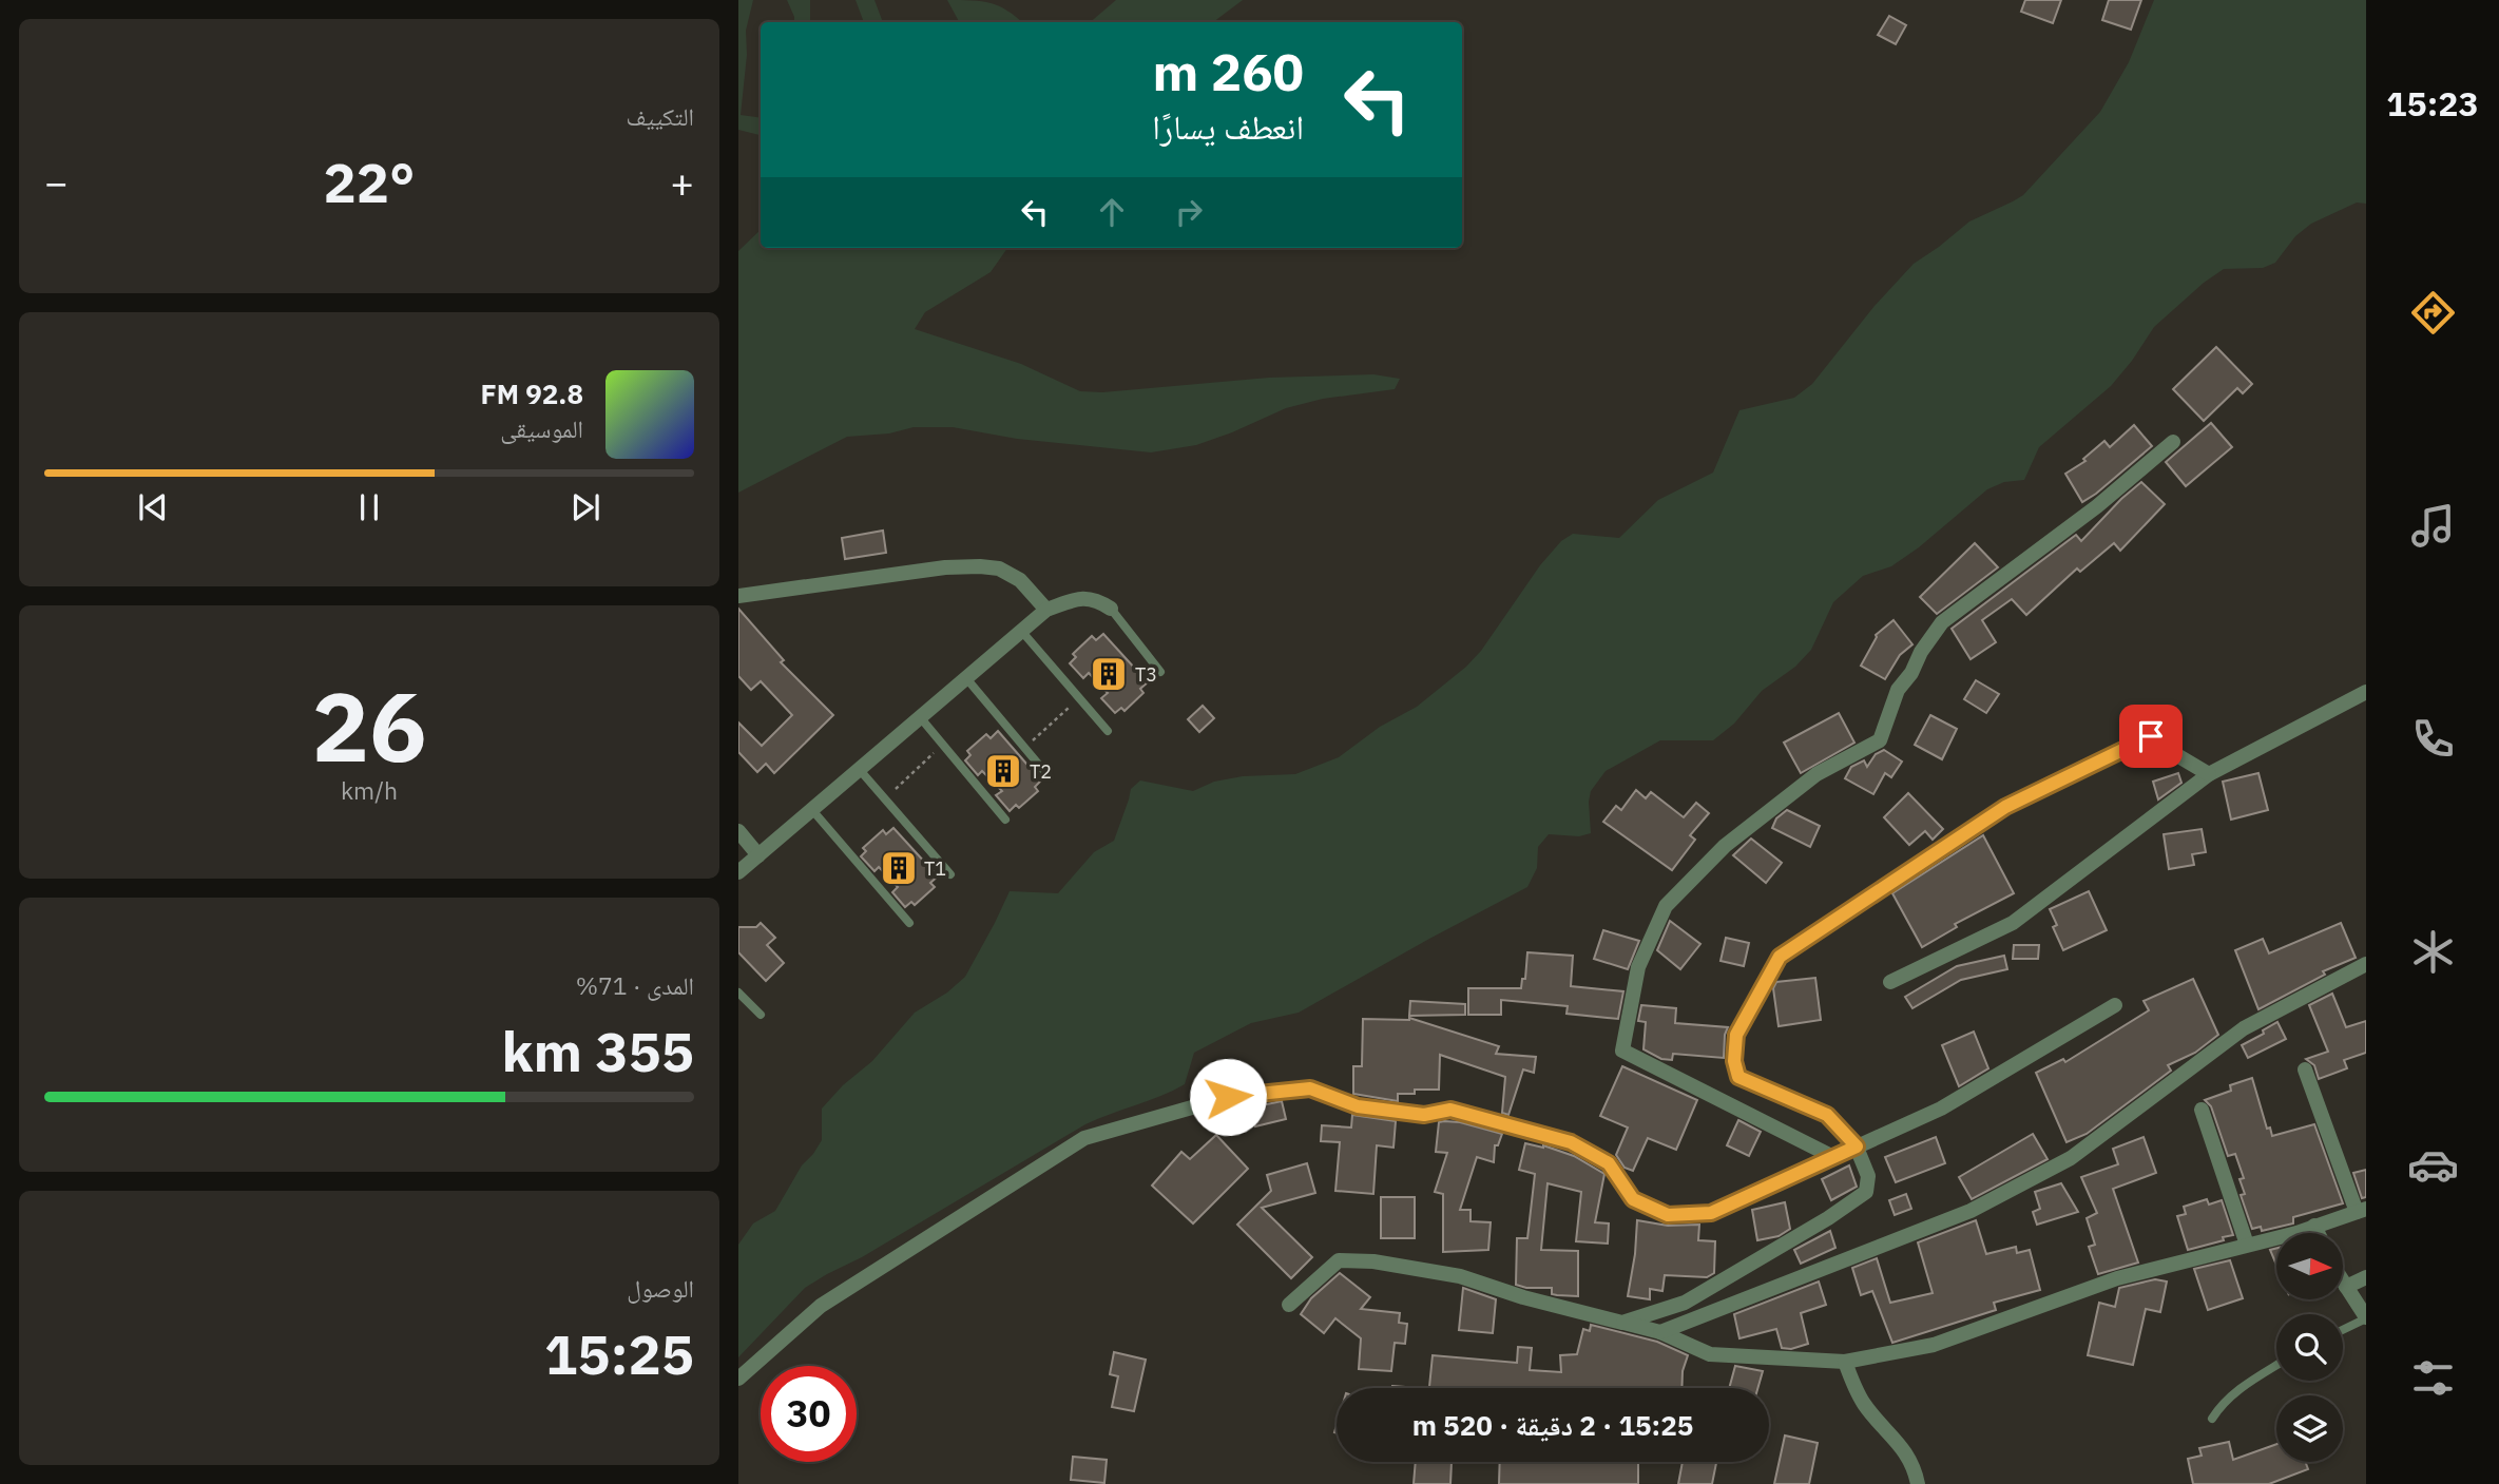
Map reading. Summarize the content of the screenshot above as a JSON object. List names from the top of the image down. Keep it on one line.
{"places":{"building":["T3","T2","T1"]},"north":"right","page":{"tabs":"15:23","tile":["التكييف",["26","km/h"],["المدى · 71%","355 km"],["الوصول","15:25"]],"turn":["260 m","انعطف يسارًا"],"heat":["−","22°","+"],"song":["92.8 FM","الموسيقى"],"limit":"30","trip":"15:25 · 2 دقيقة · 520 m"}}
